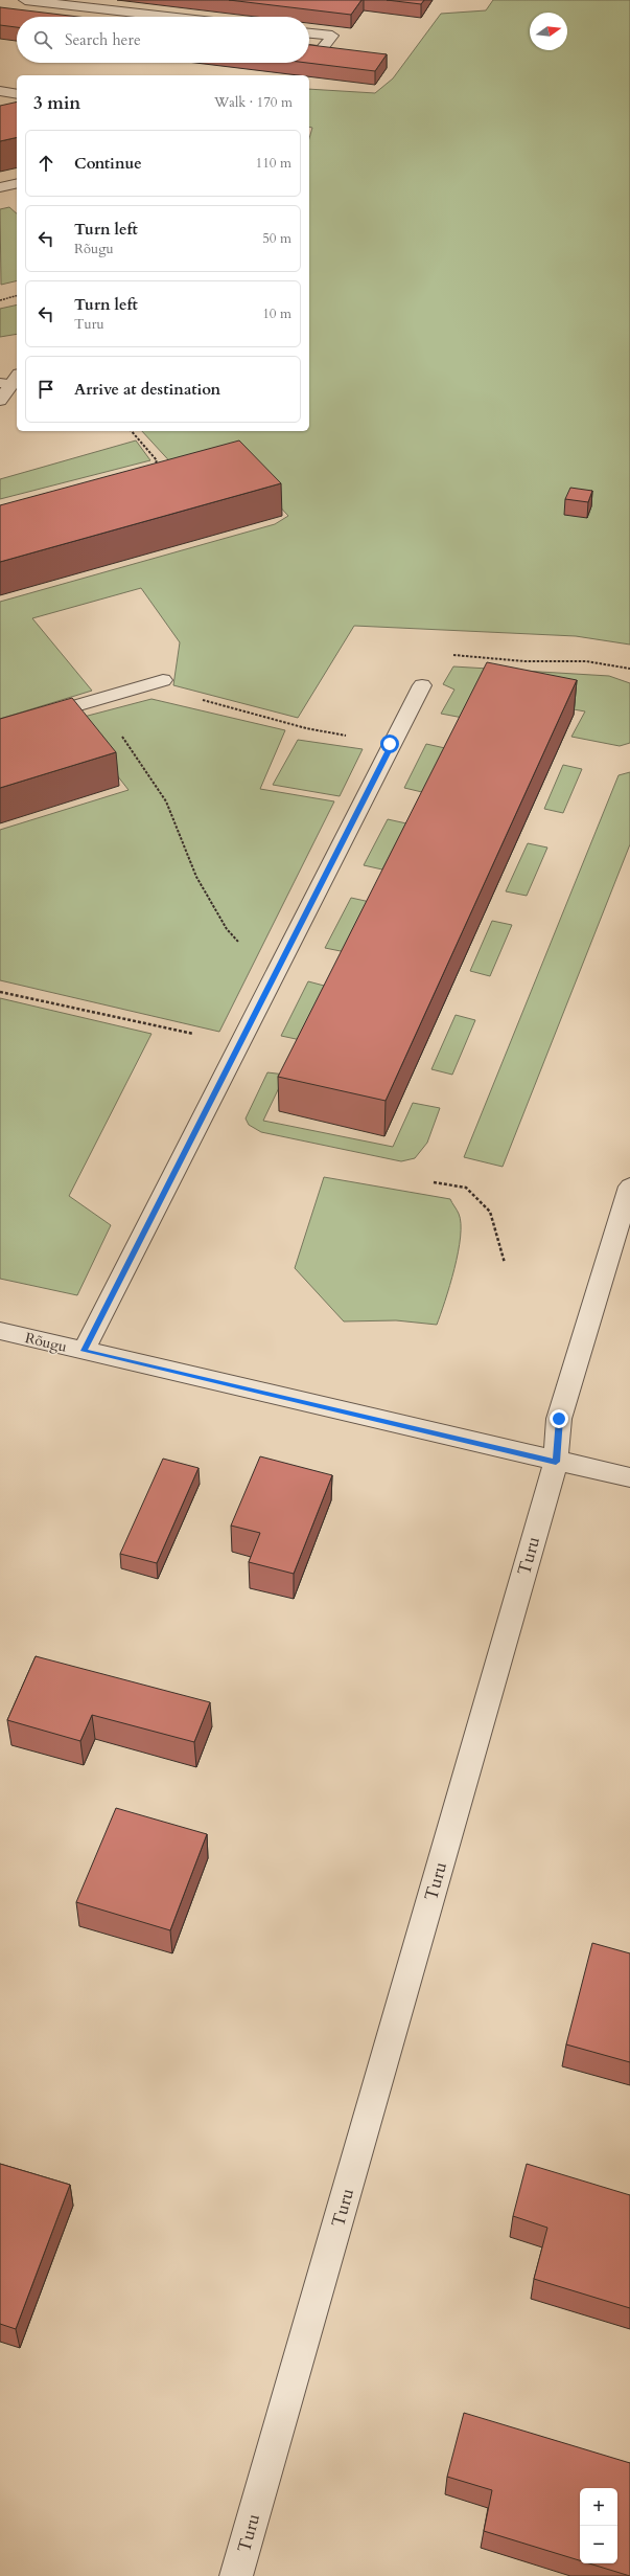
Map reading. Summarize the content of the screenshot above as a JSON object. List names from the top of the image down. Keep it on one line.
{"streets":{"street":["Rõugu","Turu"]},"crossings":[["Rõugu","Turu"]],"north":"right","page":{"search":"Search here","heading":["3 min","Walk · 170 m"],"list":[["Continue","110 m"],["Turn left","Rõugu","50 m"],["Turn left","Turu","10 m"],"Arrive at destination"],"map_buttons":["+","−"]}}
